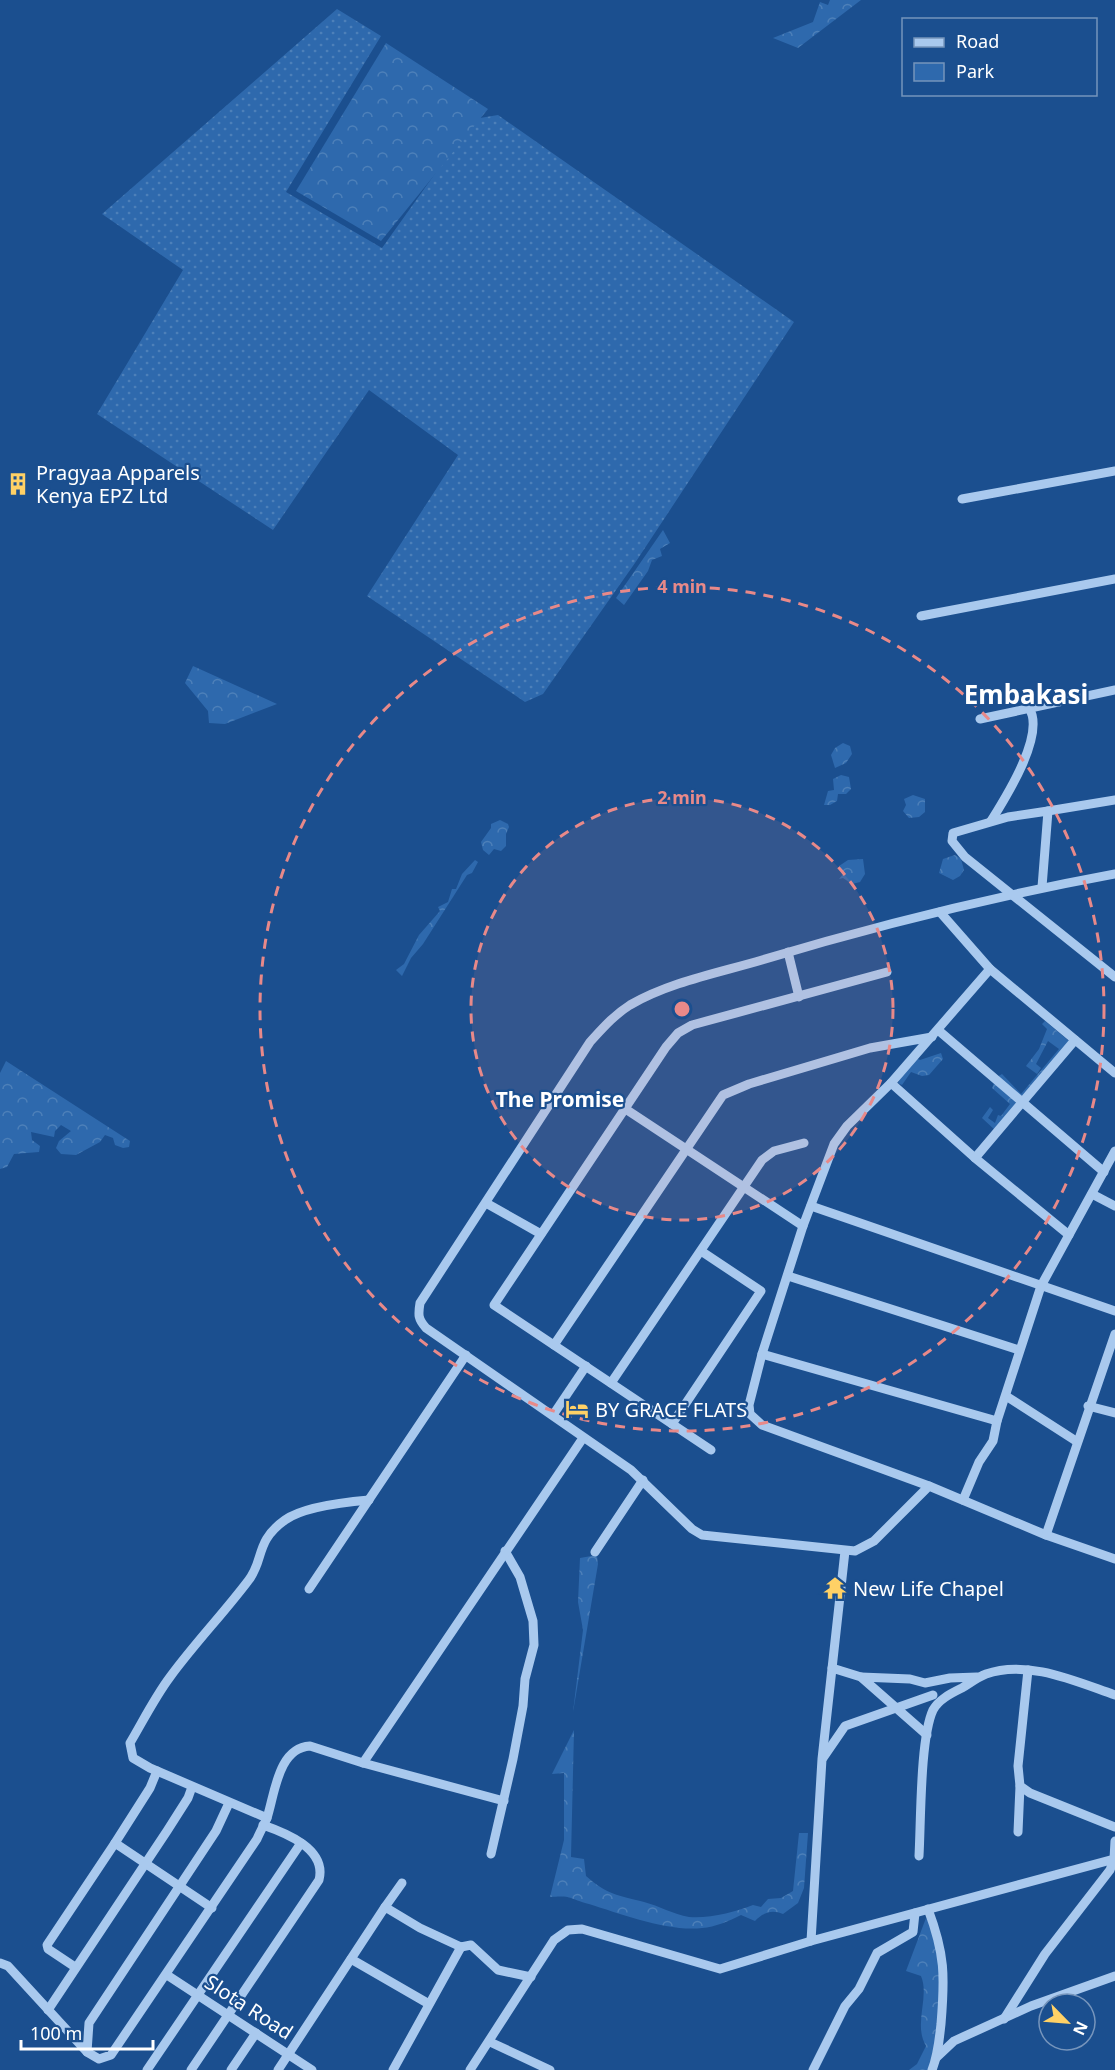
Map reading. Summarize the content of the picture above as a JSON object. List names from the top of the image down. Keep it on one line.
{"streets":{"street":["Slota Road"]},"districts":["Embakasi","The Promise"],"places":{"building":["Pragyaa Apparels Kenya EPZ Ltd"],"hotel":["BY GRACE FLATS"],"temple":["New Life Chapel"]},"legend":["Road","Park"],"scale_bar":"100 m","north":"bottom right","rings":["4 min","2 min"]}
